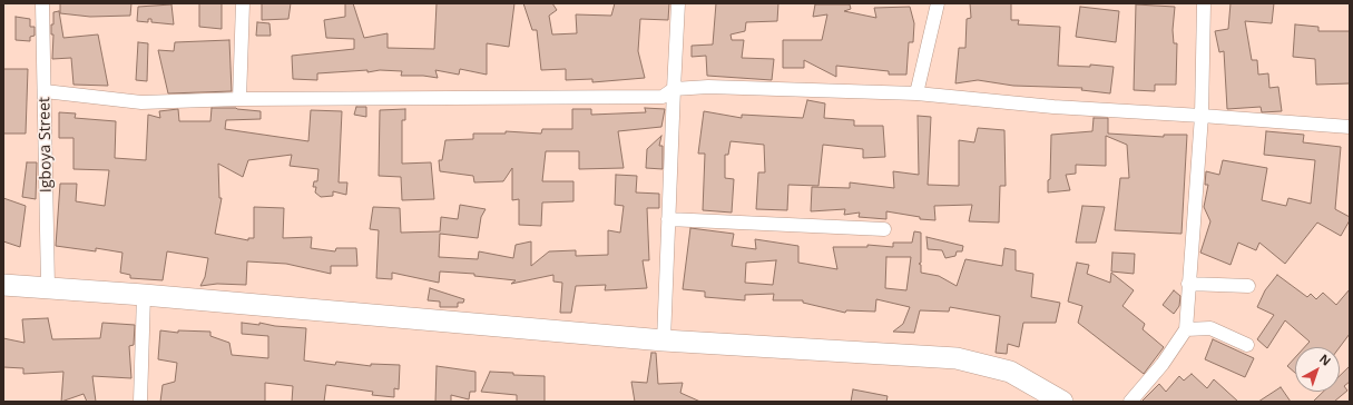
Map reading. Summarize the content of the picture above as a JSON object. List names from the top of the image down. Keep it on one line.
{"streets":{"street":["Igboya Street"]},"north":"top right"}
